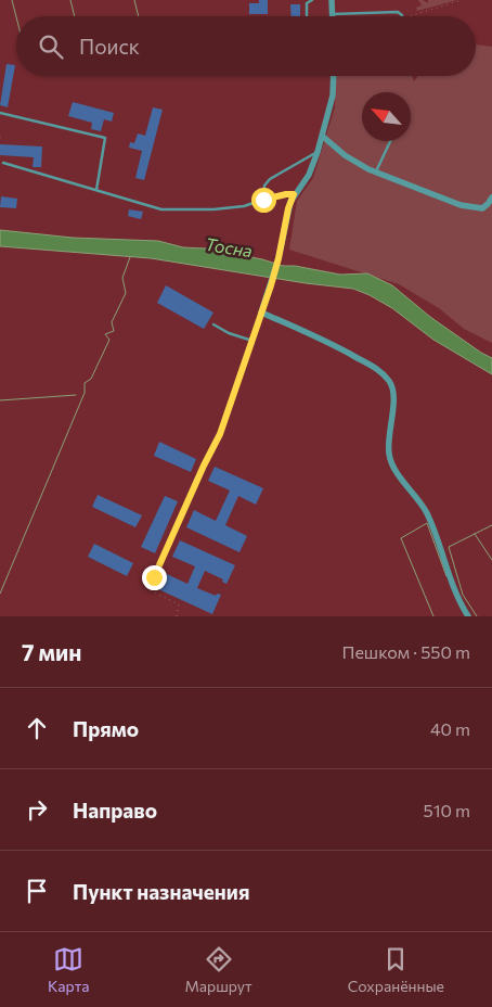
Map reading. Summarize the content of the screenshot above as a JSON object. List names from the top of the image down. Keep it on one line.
{"water":["Тосна"],"north":"top left","page":{"search":"Поиск","heading":["7 мин","Пешком · 550 m"],"list":[["Прямо","40 m"],["Направо","510 m"],"Пункт назначения"],"nav":["Карта","Маршрут","Сохранённые"]}}
